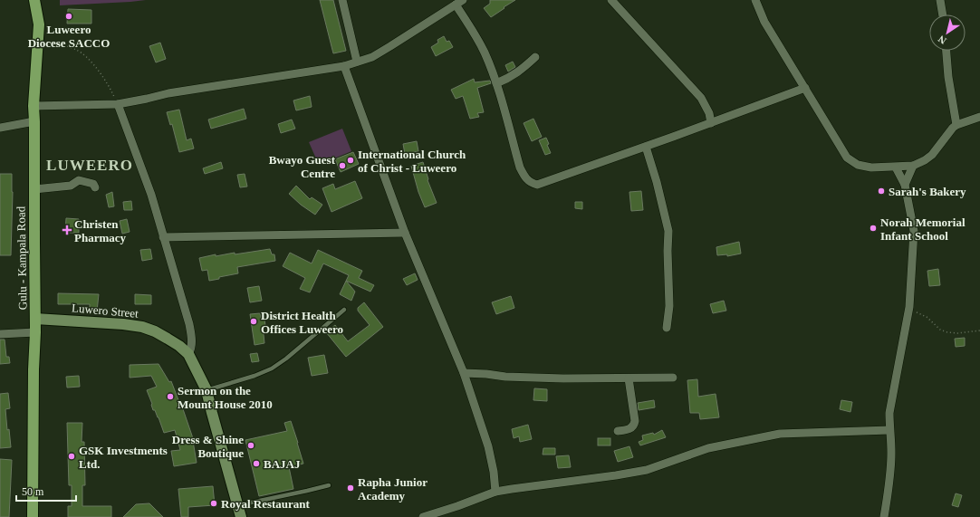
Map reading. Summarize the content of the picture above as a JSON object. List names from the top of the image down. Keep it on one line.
{"streets":{"main road":["Gulu - Kampala Road","Luwero Street"]},"crossings":[["Gulu - Kampala Road","Luwero Street"]],"districts":["LUWEERO"],"places":{"other":["Luweero Diocese SACCO","International Church of Christ - Luweero","Bwayo Guest Centre","Sarah's Bakery","Norah Memorial Infant School","District Health Offices Luweero","Sermon on the Mount House 2010","Dress & Shine Boutique","GSK Investments Ltd.","BAJAJ","Rapha Junior Academy","Royal Restaurant"],"health":["Christen Pharmacy"]},"scale_bar":"50 m","north":"bottom left"}
